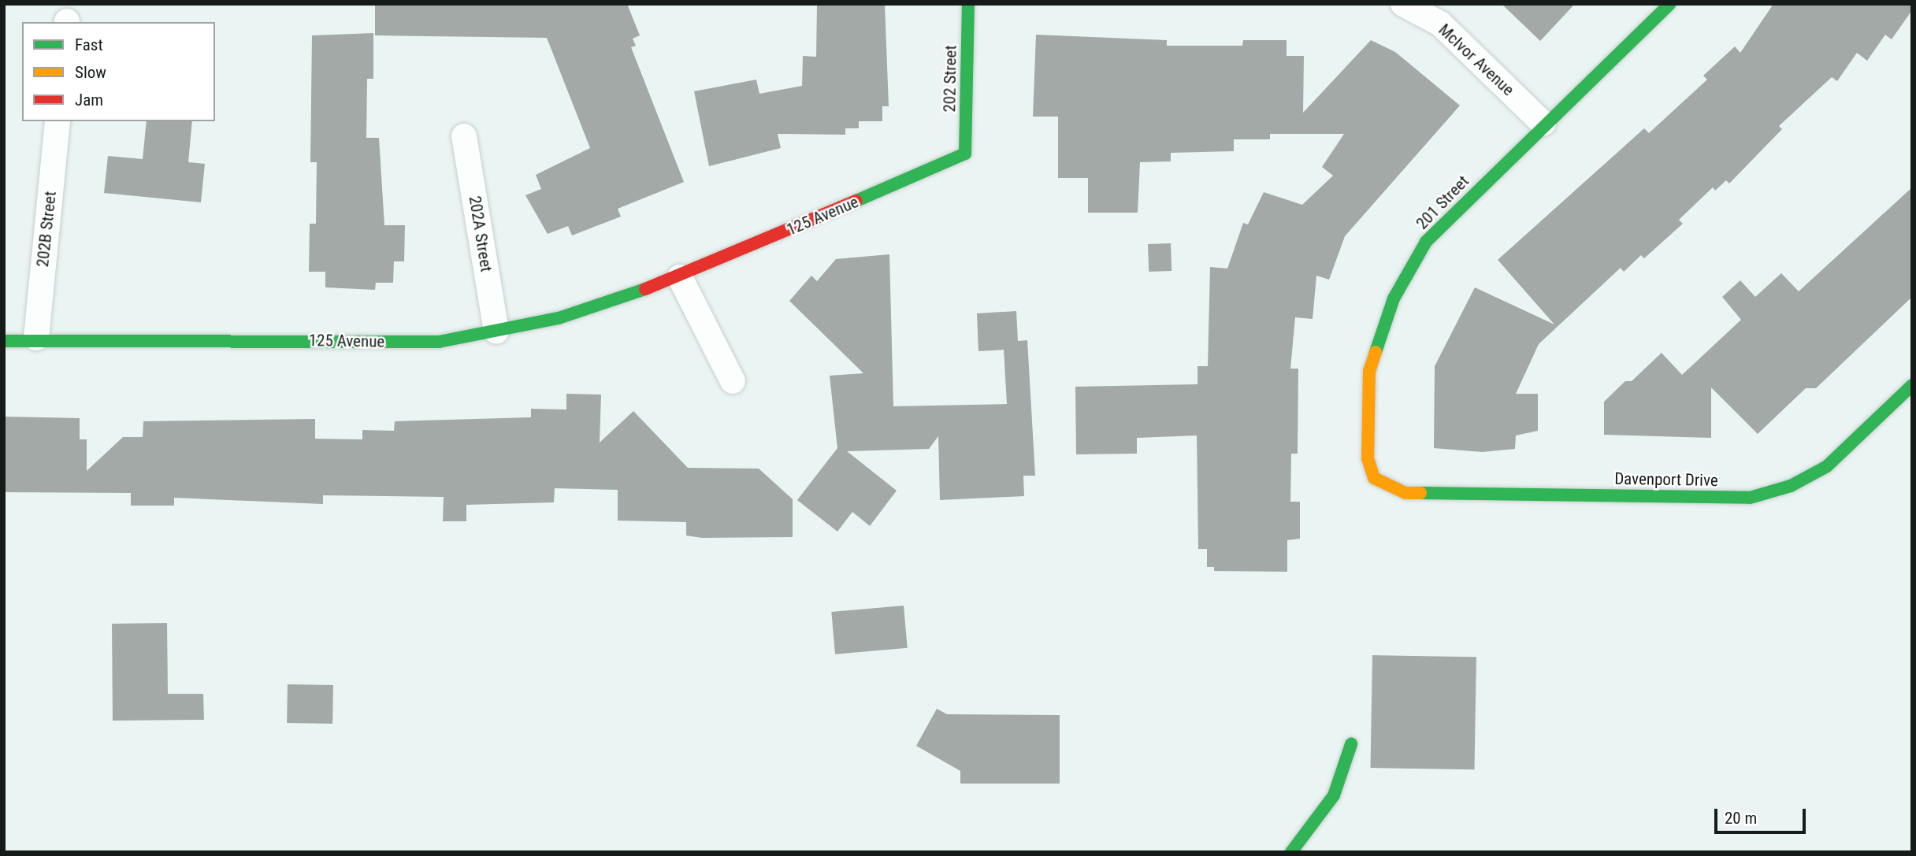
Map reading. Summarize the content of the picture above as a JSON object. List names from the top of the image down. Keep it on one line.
{"streets":{"street":["McIvor Avenue","202 Street","201 Street","125 Avenue","202B Street","202A Street","Davenport Drive"]},"crossings":[["McIvor Avenue","201 Street"],["202 Street","125 Avenue"],["201 Street","Davenport Drive"],["125 Avenue","202B Street"],["125 Avenue","202A Street"]],"legend":["Fast","Slow","Jam"],"scale_bar":"20 m"}
